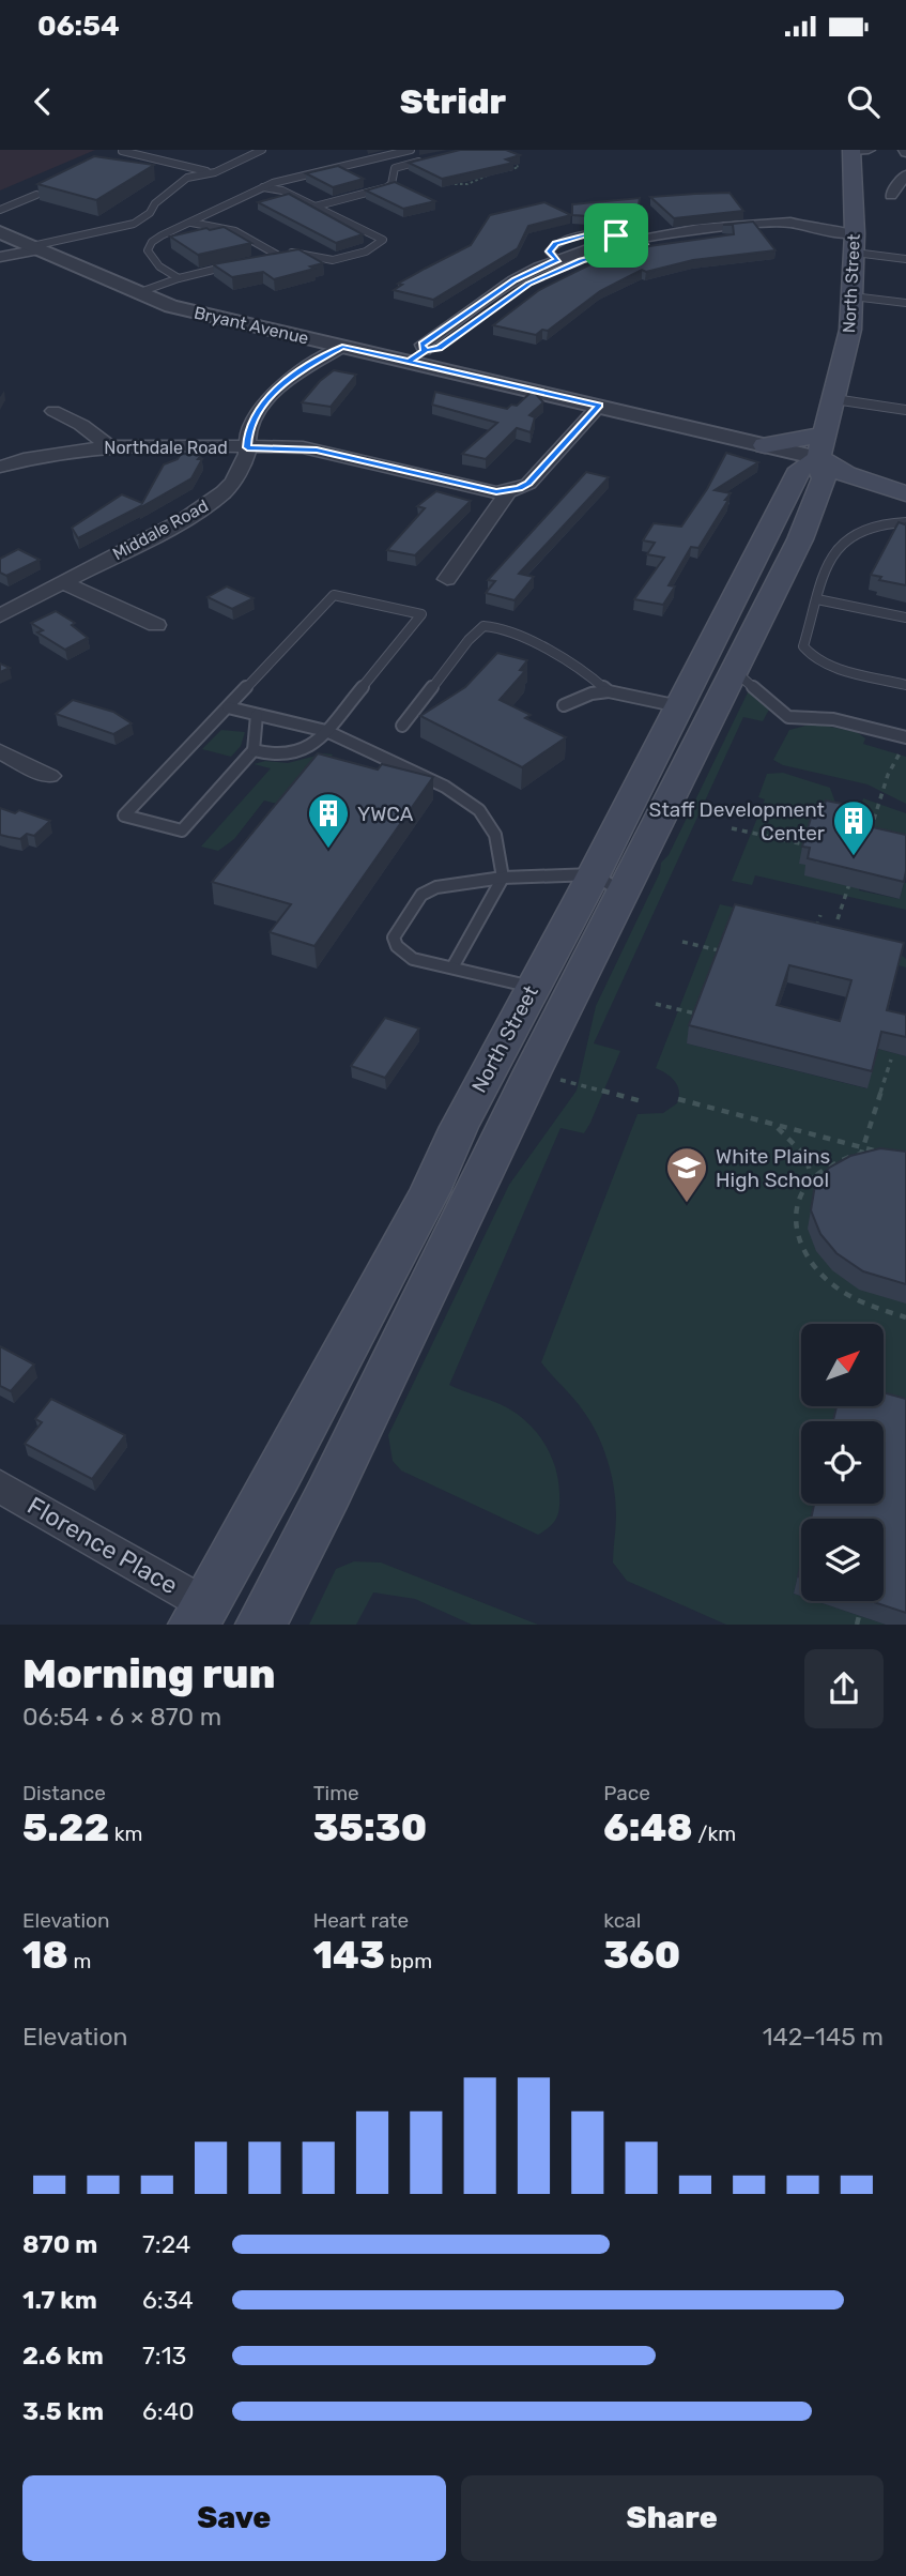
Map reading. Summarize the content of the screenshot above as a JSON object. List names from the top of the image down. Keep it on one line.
{"streets":{"main road":["North Street"],"street":["Bryant Avenue","Northdale Road","Middale Road","Florence Place"]},"crossings":[["North Street","Florence Place"],["Bryant Avenue","Middale Road"],["Northdale Road","Middale Road"]],"places":{"building":["YWCA","Staff Development Center"],"school or university":["White Plains High School"]},"north":"top right","page":{"status":"06:54","header":"Stridr","heading":["Morning run","06:54 · 6 × 870 m"],"stats":[["Distance","5.22 km"],["Time","35:30"],["Pace","6:48 /km"],["Elevation","18 m"],["Heart rate","143 bpm"],["kcal","360"]],"chart":["Elevation","142–145 m"],"list":[{"name":"870 m","note":"7:24"},{"name":"1.7 km","note":"6:34"},{"name":"2.6 km","note":"7:13"},{"name":"3.5 km","note":"6:40"}],"buttons":["Save","Share"]}}
